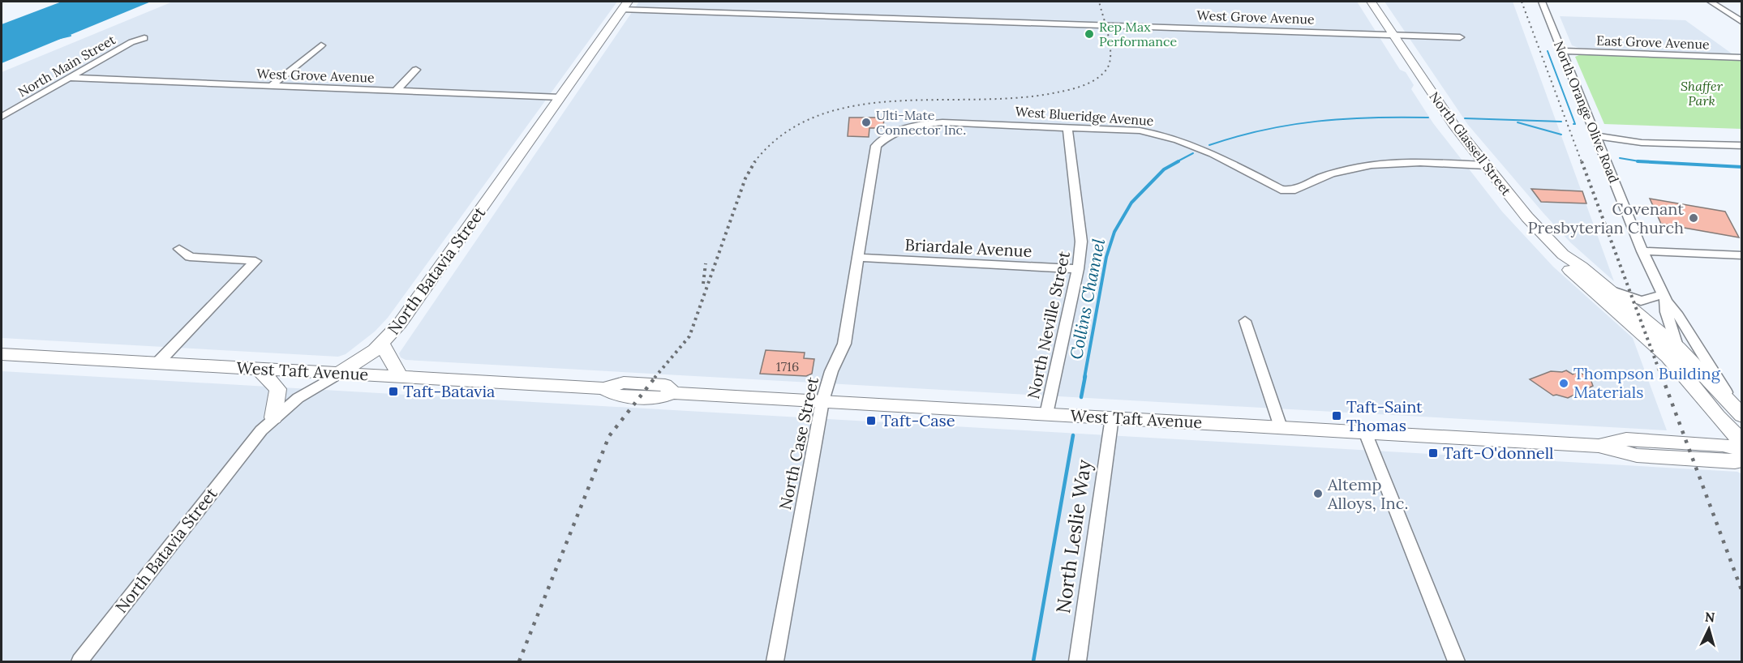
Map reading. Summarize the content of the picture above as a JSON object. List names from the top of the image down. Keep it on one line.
{"streets":{"main road":["North Glassell Street","North Batavia Street","West Taft Avenue"],"street":["West Grove Avenue","East Grove Avenue","North Main Street","North Orange Olive Road","West Blueridge Avenue","Briardale Avenue","North Neville Street","North Case Street","North Leslie Way"]},"crossings":[["West Grove Avenue","North Main Street"],["West Grove Avenue","North Glassell Street"],["West Grove Avenue","North Batavia Street"],["East Grove Avenue","North Orange Olive Road"],["North Orange Olive Road","North Glassell Street"],["West Blueridge Avenue","North Glassell Street"],["West Blueridge Avenue","North Neville Street"],["West Blueridge Avenue","North Case Street"],["Briardale Avenue","North Neville Street"],["Briardale Avenue","North Case Street"],["North Batavia Street","West Taft Avenue"],["North Neville Street","West Taft Avenue"],["West Taft Avenue","North Case Street"],["West Taft Avenue","North Leslie Way"]],"water":["Collins Channel"],"parks":["Shaffer Park"],"places":{"other":["Rep Max Performance","Ulti-Mate Connector Inc.","Covenant Presbyterian Church","Thompson Building Materials","Altemp Alloys, Inc."],"transit":["Taft-Batavia","Taft-Saint Thomas","Taft-Case","Taft-O'donnell"]},"house_numbers":["1716"],"north":"top"}
